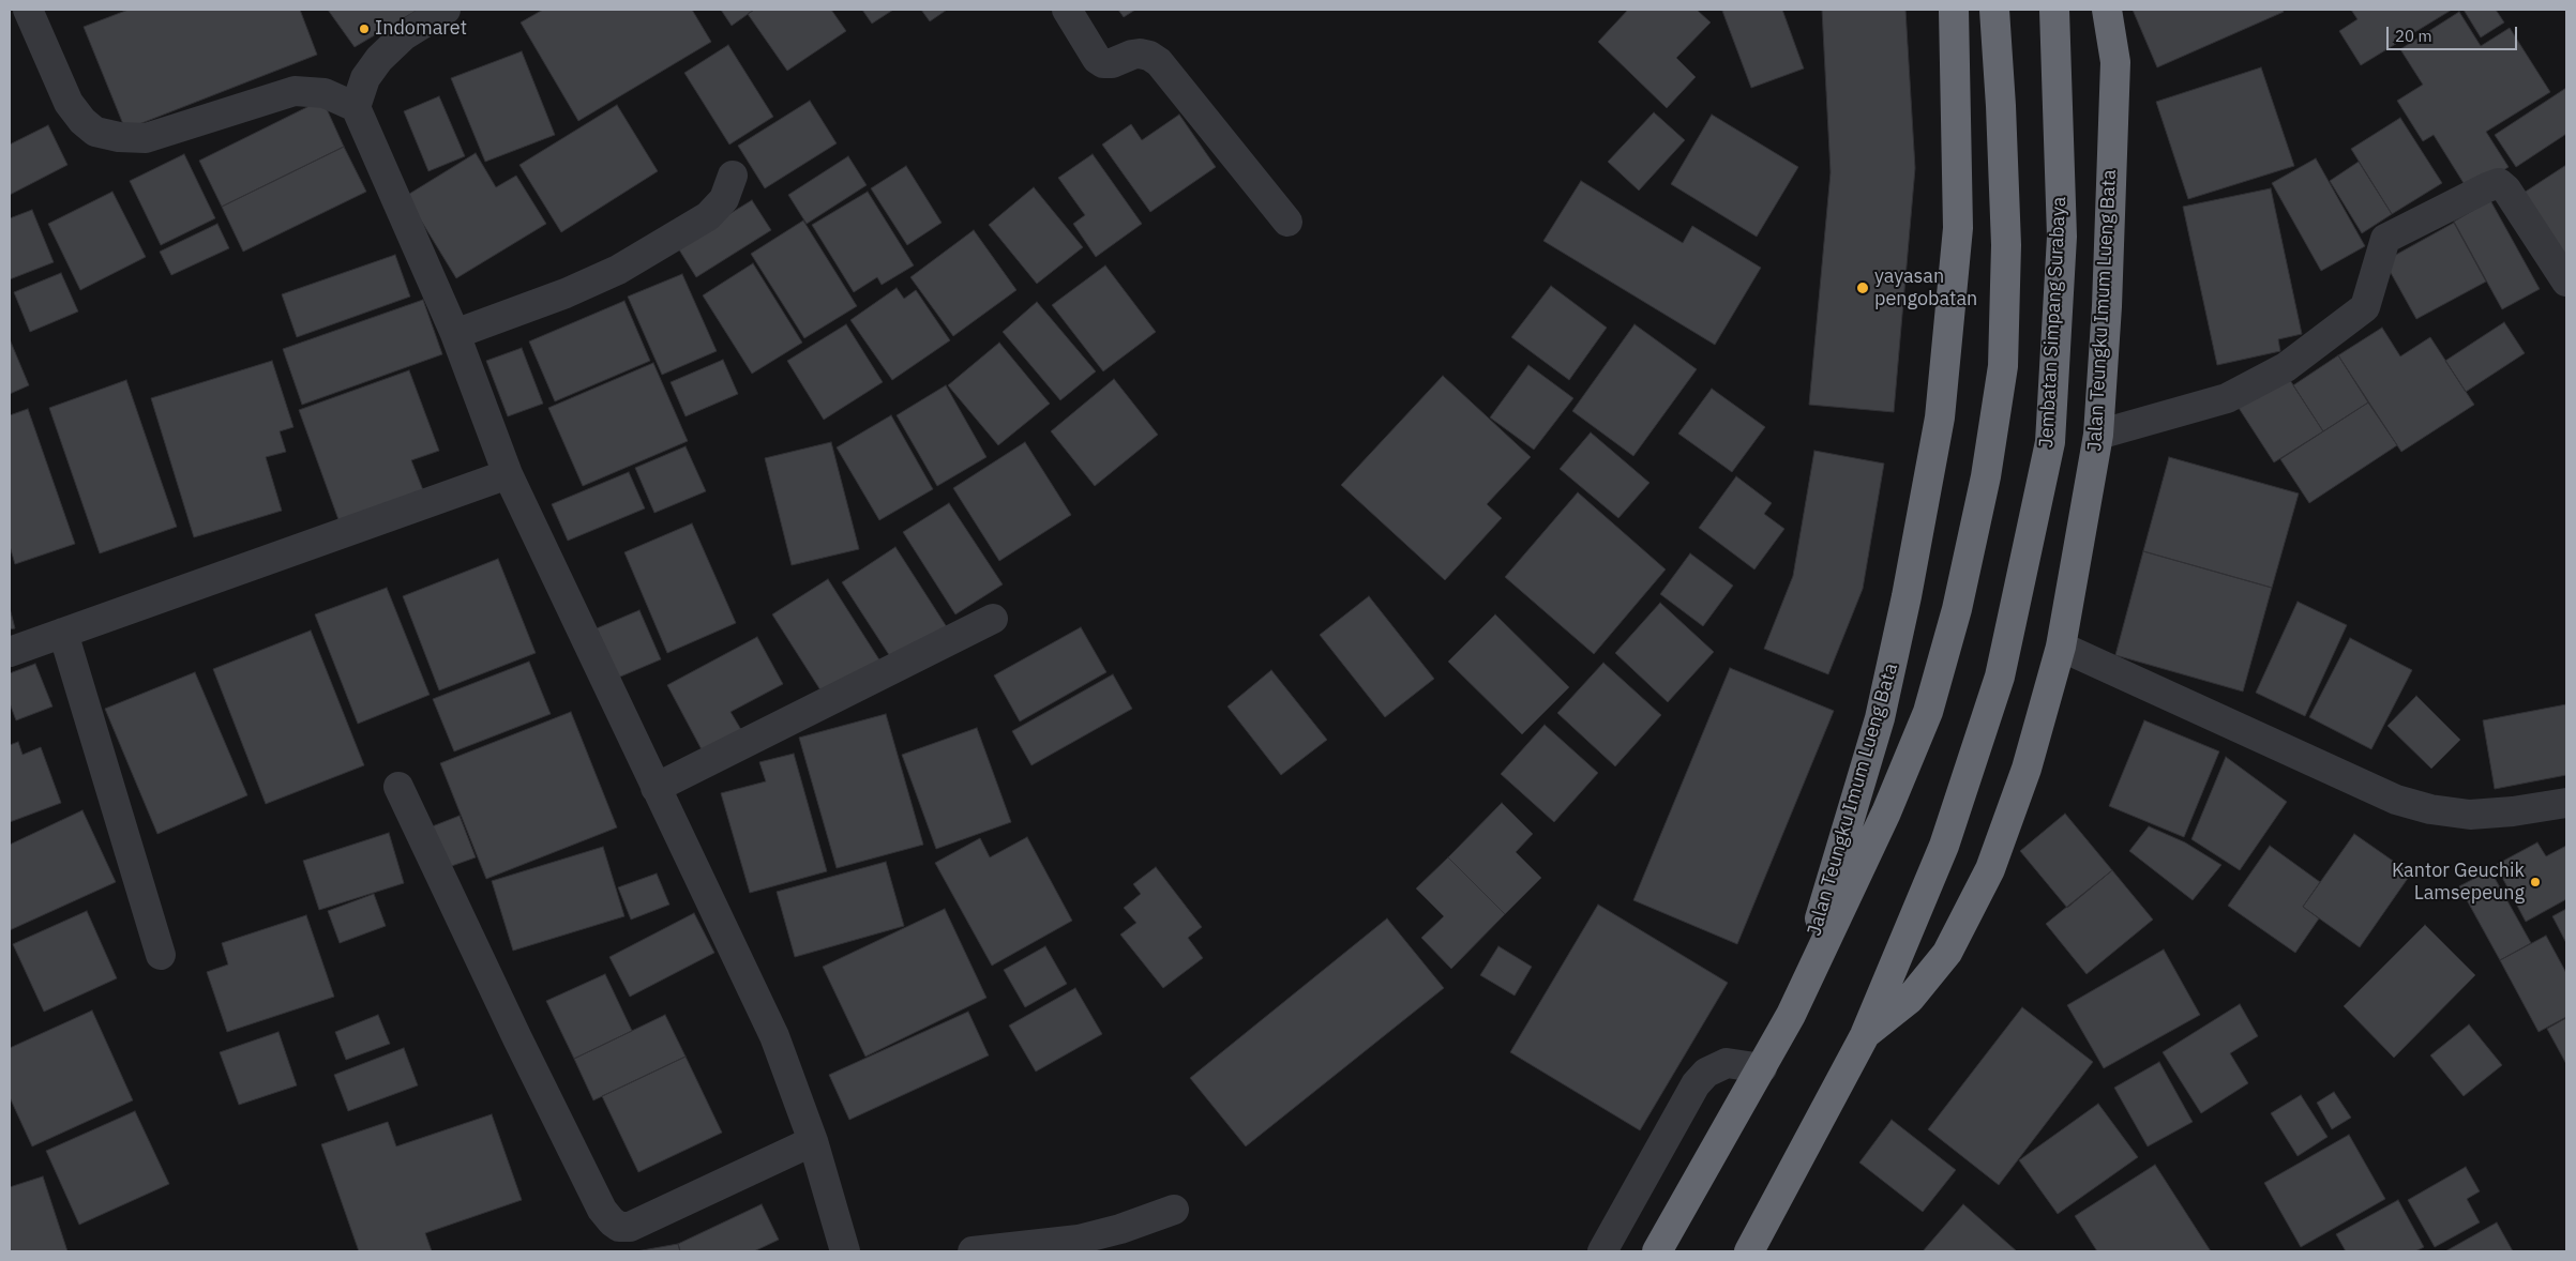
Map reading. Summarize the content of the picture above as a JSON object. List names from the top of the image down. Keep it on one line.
{"streets":{"highway":["Jalan Teungku Imum Lueng Bata","Jembatan Simpang Surabaya"]},"crossings":[["Jalan Teungku Imum Lueng Bata","Jembatan Simpang Surabaya"]],"places":["Indomaret","yayasan pengobatan","Kantor Geuchik Lamsepeung"],"scale_bar":"20 m"}
